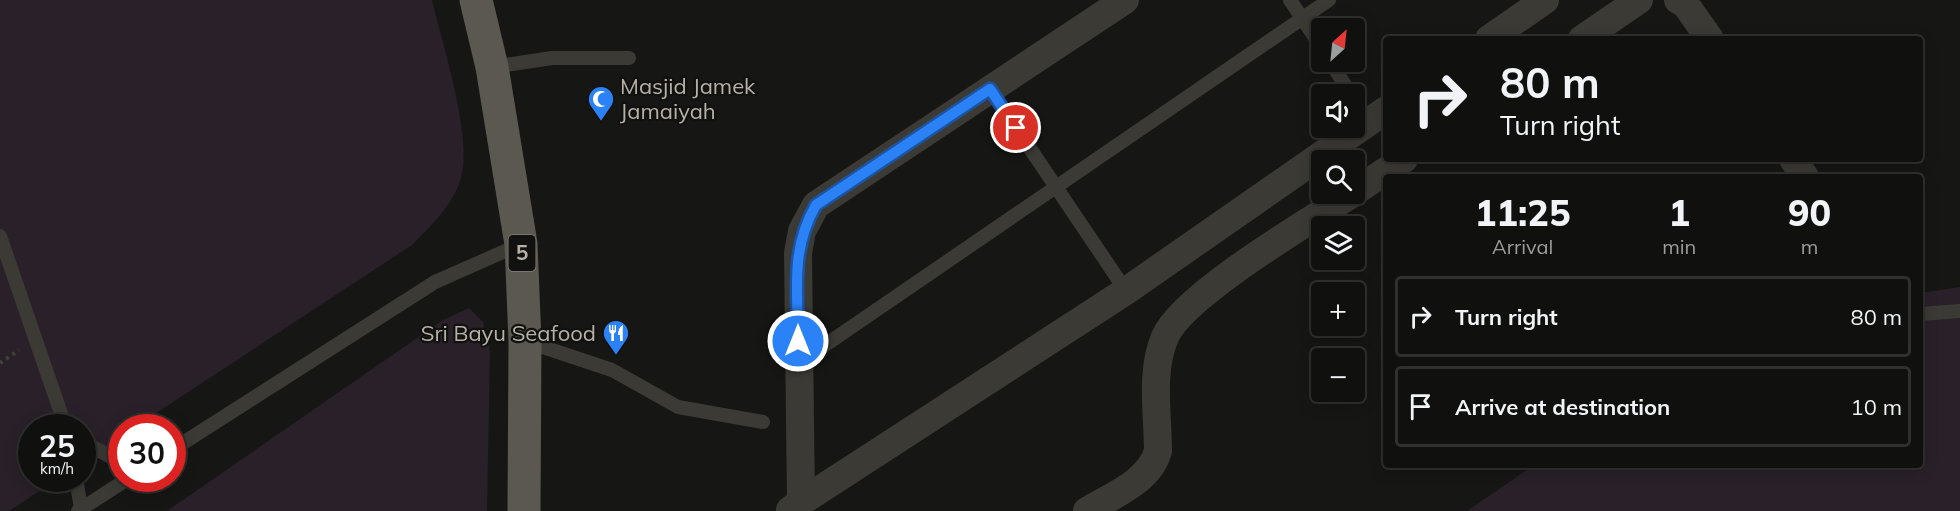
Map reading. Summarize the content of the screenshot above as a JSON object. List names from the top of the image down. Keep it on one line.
{"streets":{"main road":["5"]},"places":{"mosque":["Masjid Jamek Jamaiyah"],"restaurant":["Sri Bayu Seafood"]},"north":"top right","page":{"map_buttons":["+","−"],"turn":["80 m","Turn right"],"eta":["11:25","Arrival","1","min","90","m"],"list":[{"name":"Turn right","value":"80 m"},{"name":"Arrive at destination","value":"10 m"}],"speed":"25 km/h","limit":"30"}}
